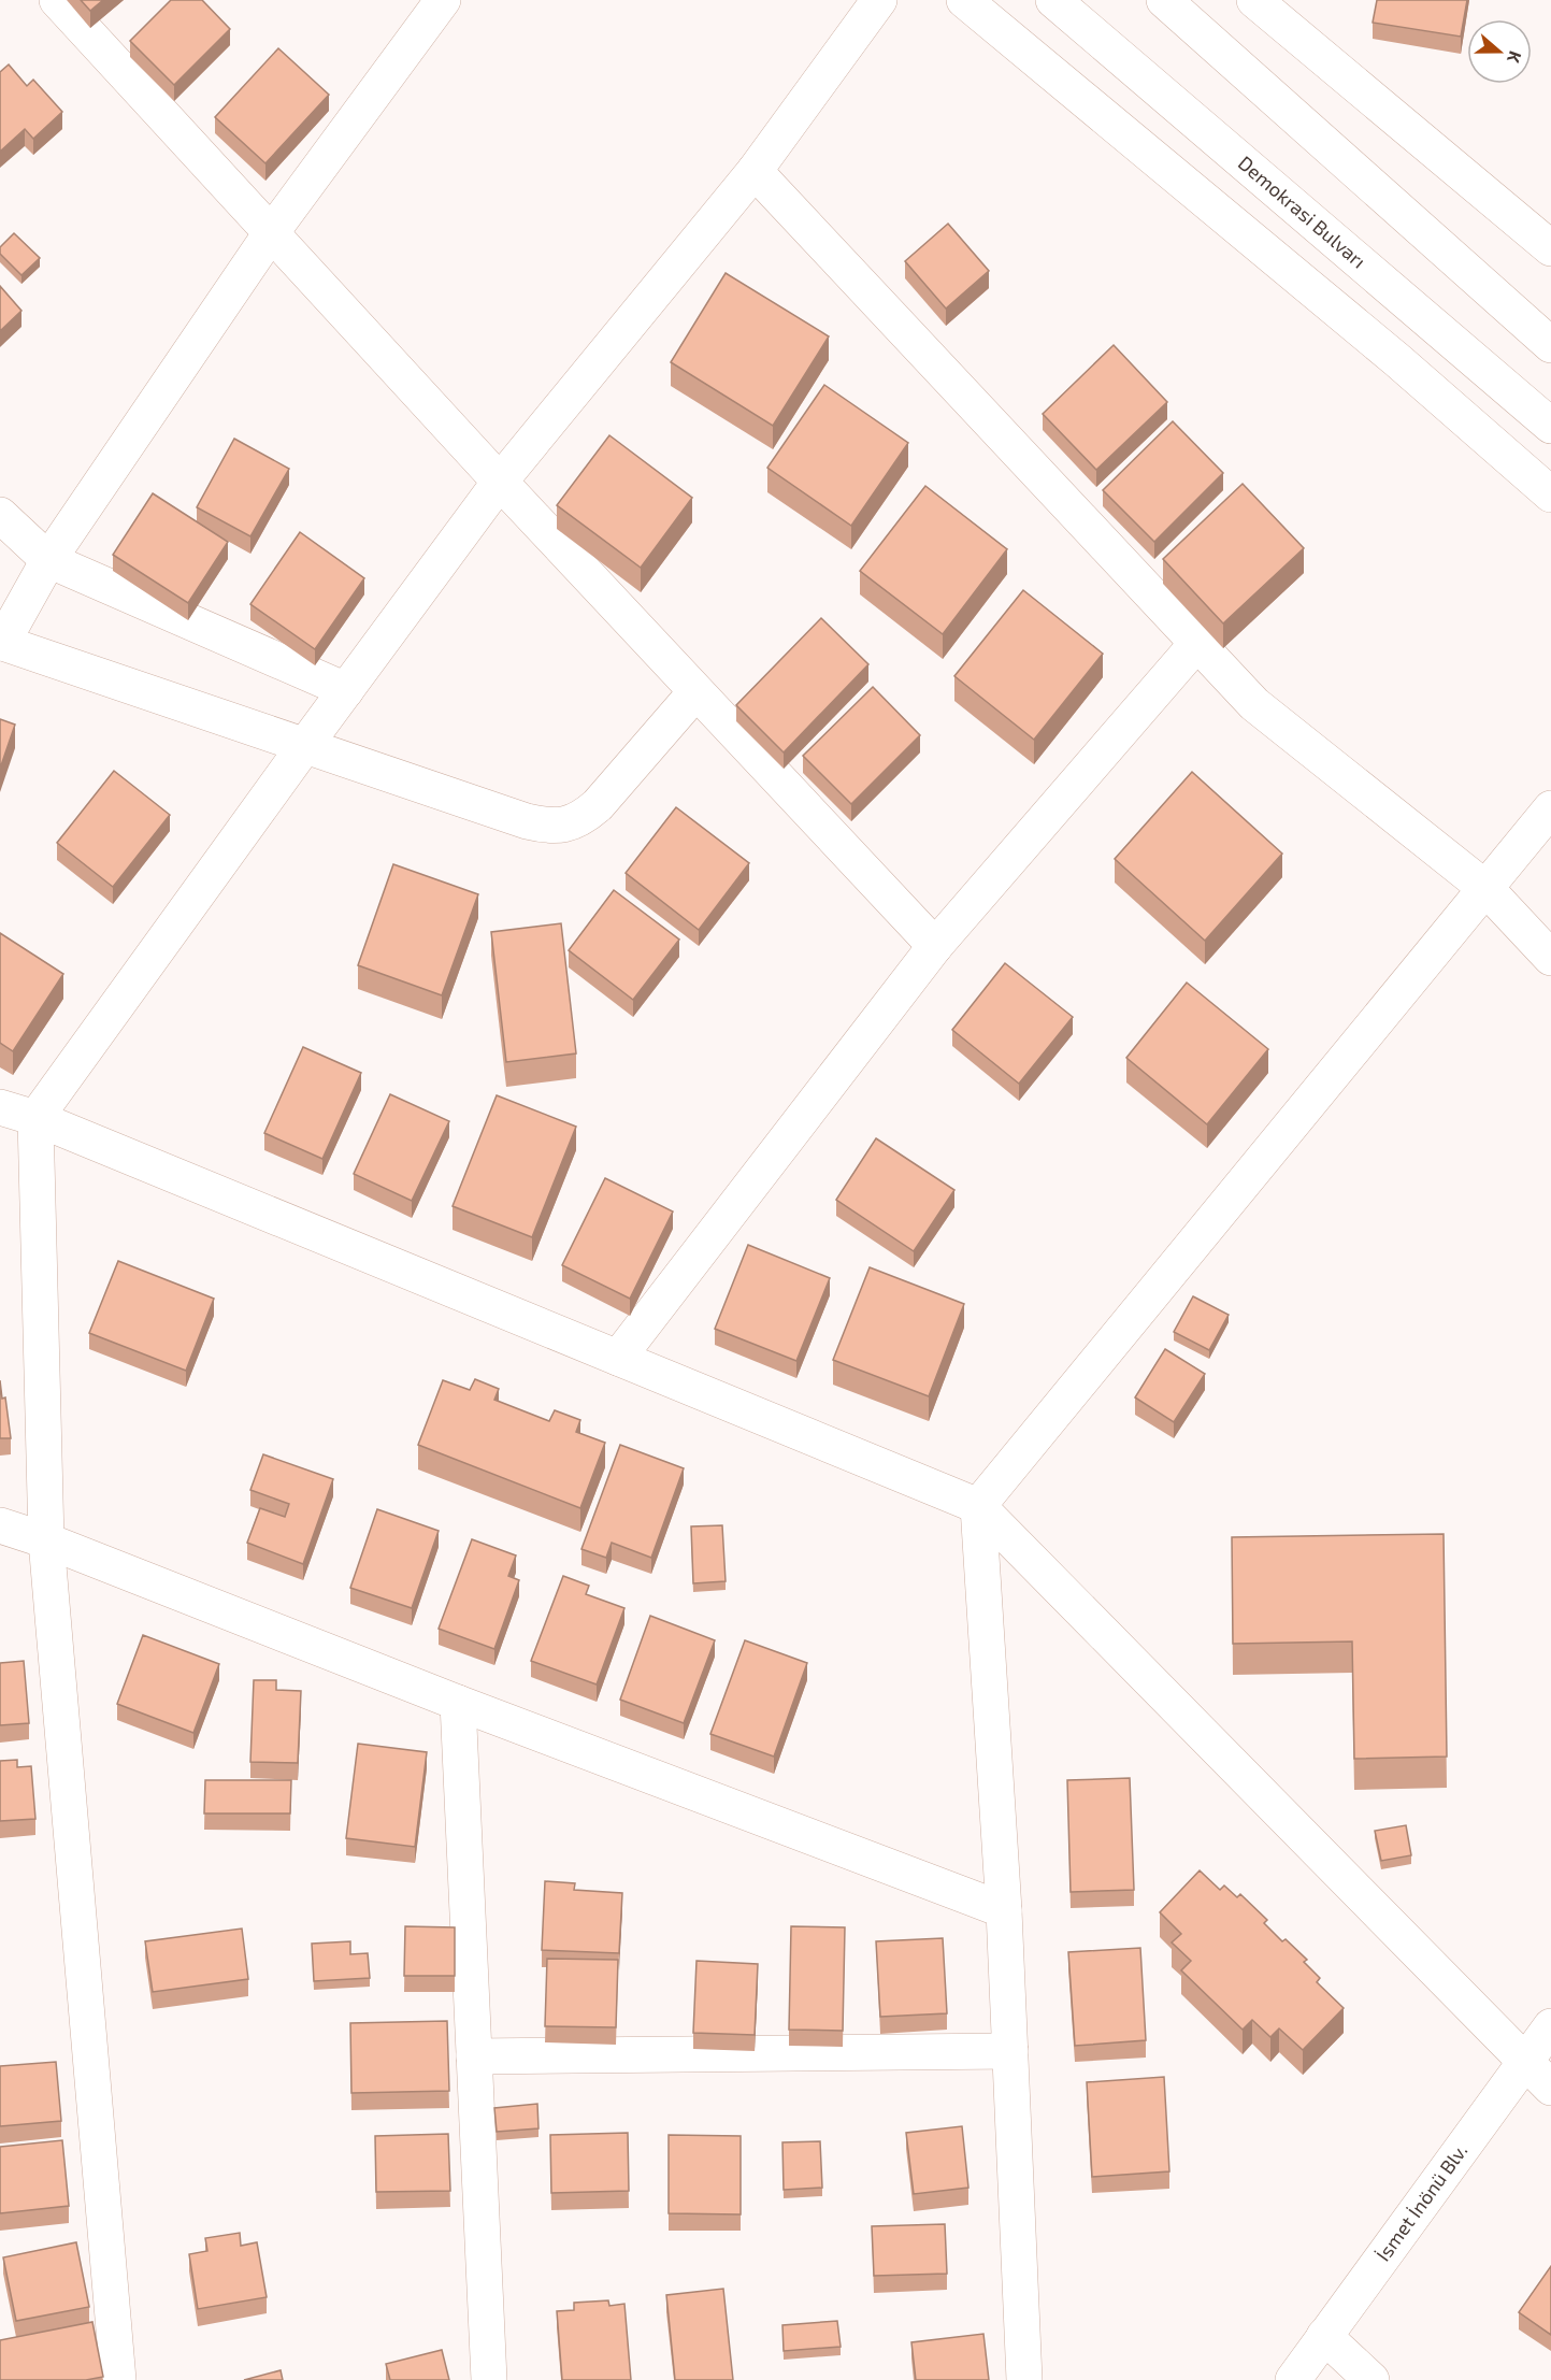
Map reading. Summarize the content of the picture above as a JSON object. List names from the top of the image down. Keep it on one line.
{"streets":{"main road":["Demokrasi Bulvarı","İsmet İnönü Blv."]},"north":"right"}
